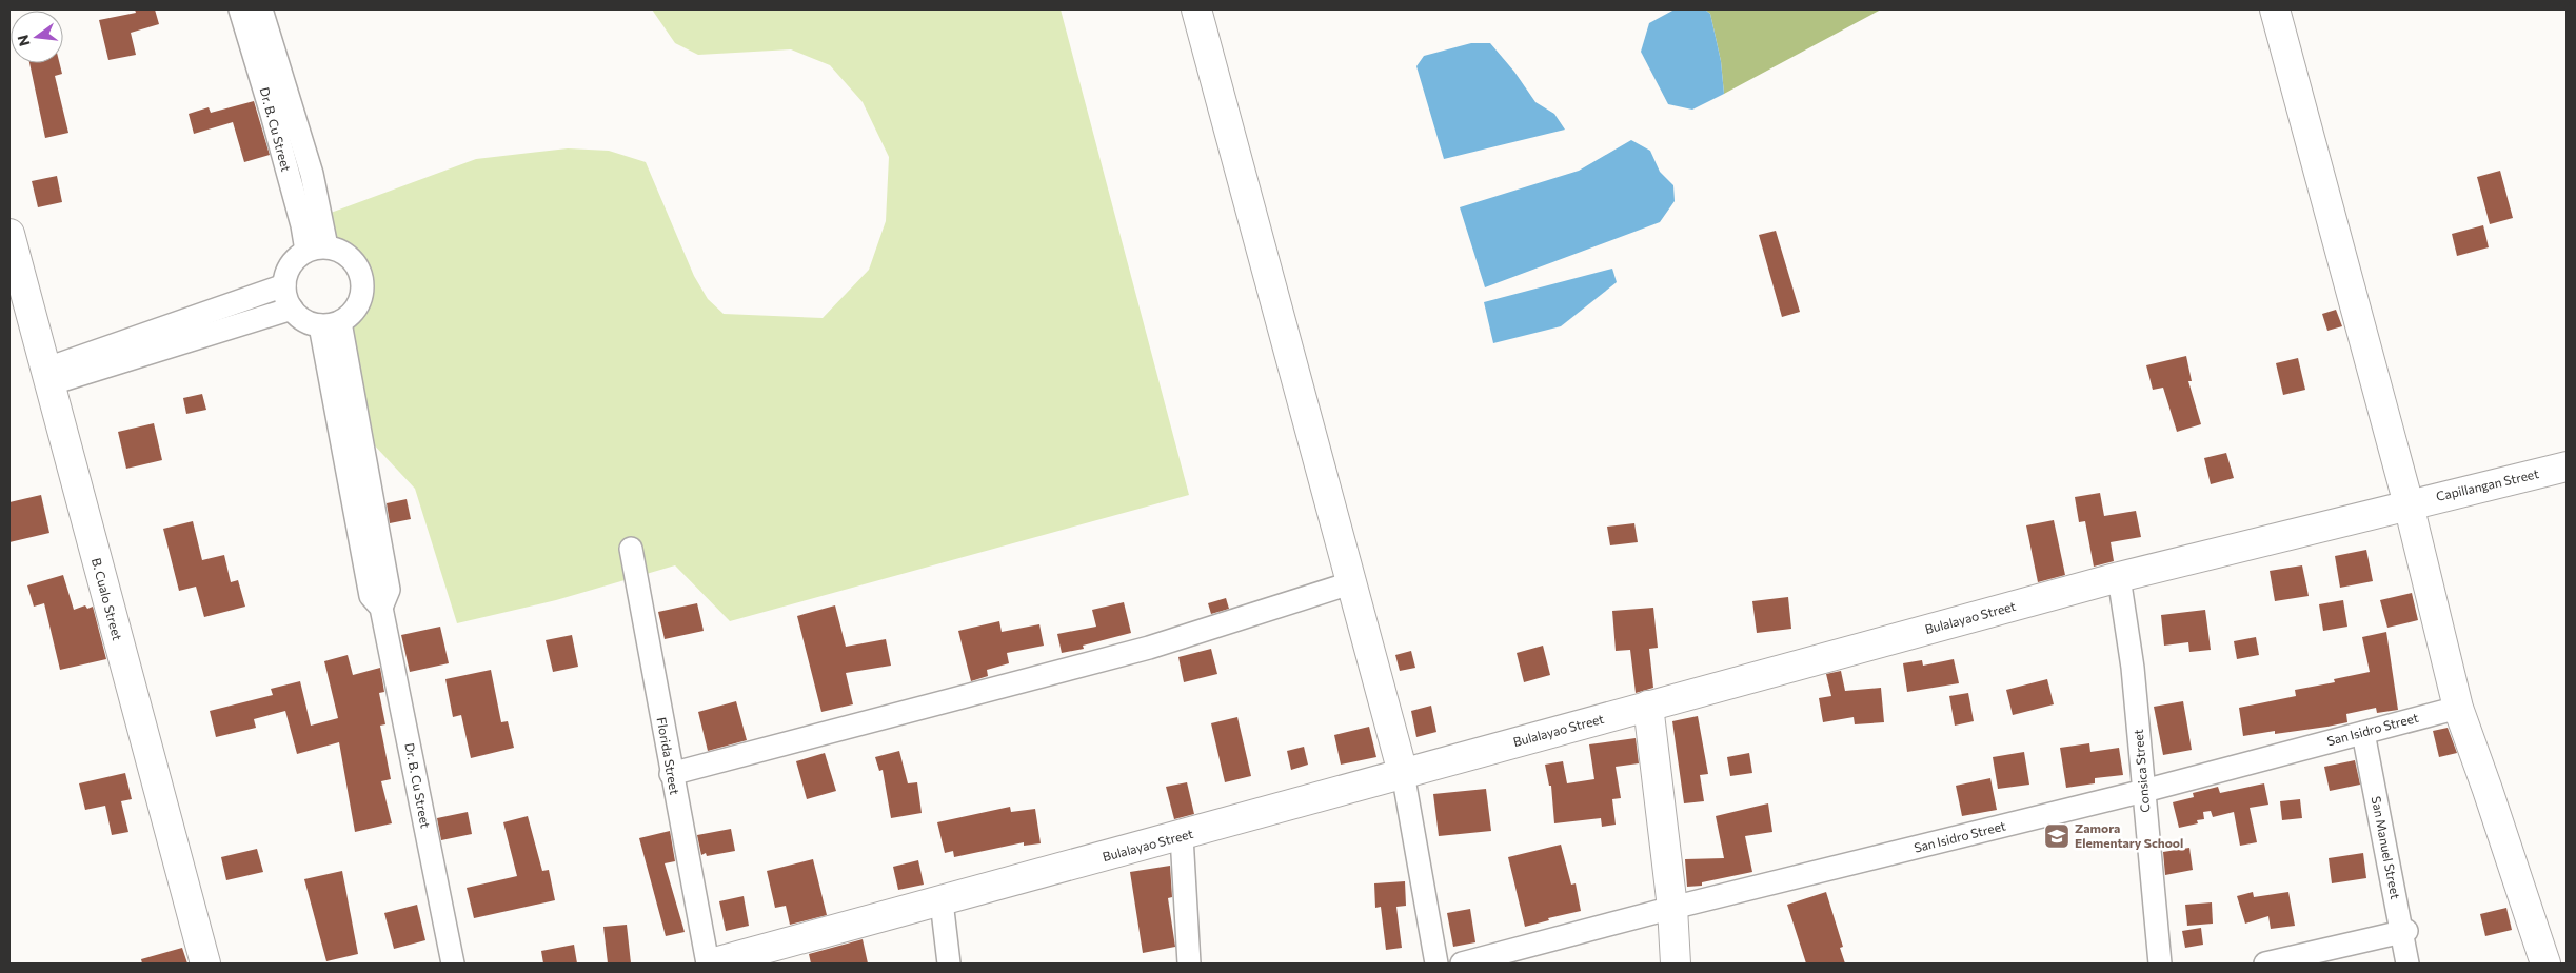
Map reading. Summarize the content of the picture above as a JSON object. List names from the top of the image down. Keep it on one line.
{"streets":{"street":["Dr. B. Cu Street","Capillangan Street","B. Cualo Street","Bulalayao Street","San Isidro Street","Florida Street","Consica Street","San Manuel Street"]},"crossings":[["Capillangan Street","Bulalayao Street"],["Bulalayao Street","Florida Street"],["Bulalayao Street","Consica Street"],["San Isidro Street","Consica Street"],["San Isidro Street","San Manuel Street"]],"places":{"school or university":["Zamora Elementary School"]},"north":"left"}
